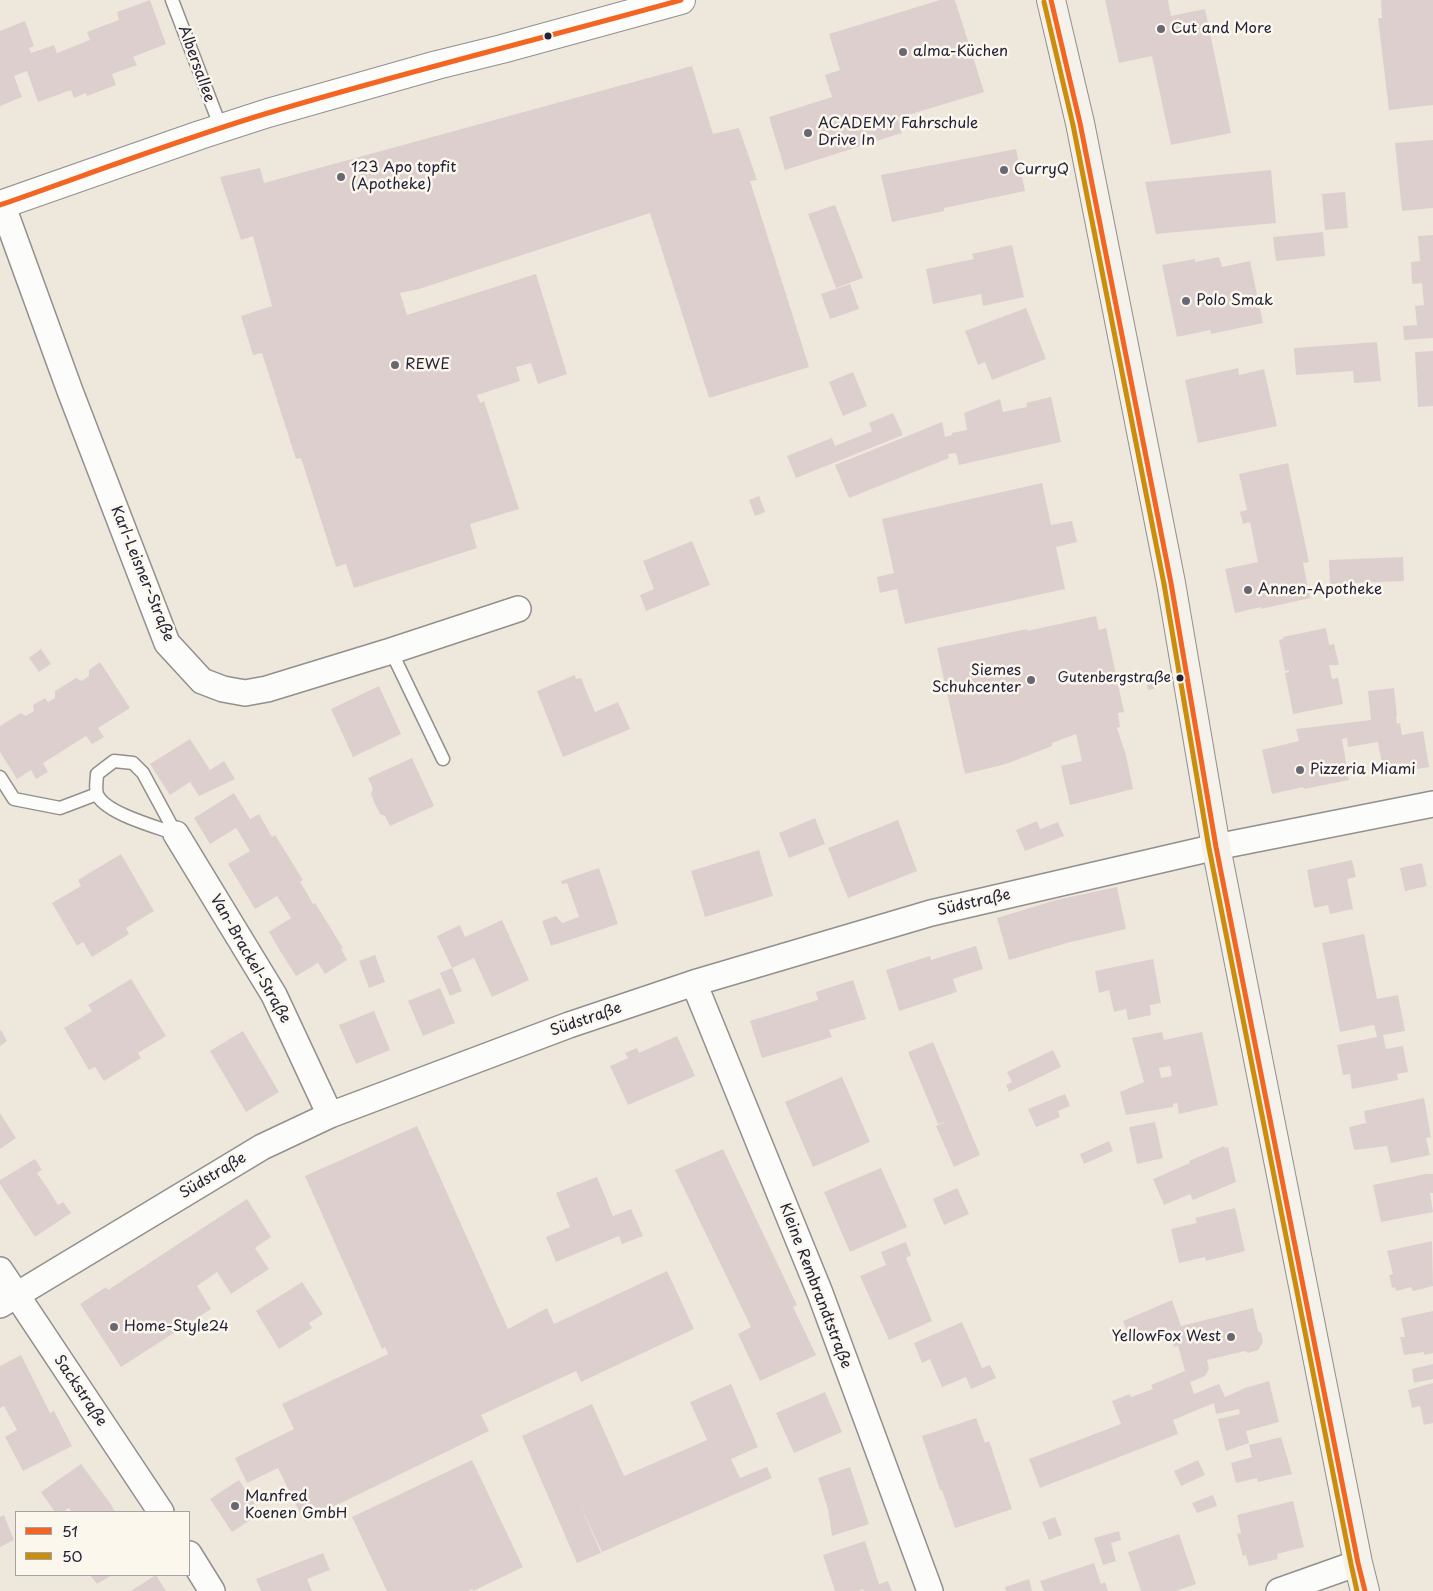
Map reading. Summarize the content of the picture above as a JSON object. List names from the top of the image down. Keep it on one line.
{"streets":{"street":["Karl-Leisner-Straße","Südstraße","Van-Brackel-Straße","Kleine Rembrandtstraße","Sackstraße"],"lane":["Albersallee"]},"crossings":[["Südstraße","Van-Brackel-Straße"],["Südstraße","Kleine Rembrandtstraße"],["Südstraße","Sackstraße"]],"places":["Cut and More","alma-Küchen","ACADEMY Fahrschule Drive In","CurryQ","123 Apo topfit (Apotheke)","Polo Smak","REWE","Annen-Apotheke","Gutenbergstraße","Siemes Schuhcenter","Pizzeria Miami","Home-Style24","YellowFox West","Manfred Koenen GmbH"],"lines":["transit line 51","transit line 50"],"legend":["51","50"]}
